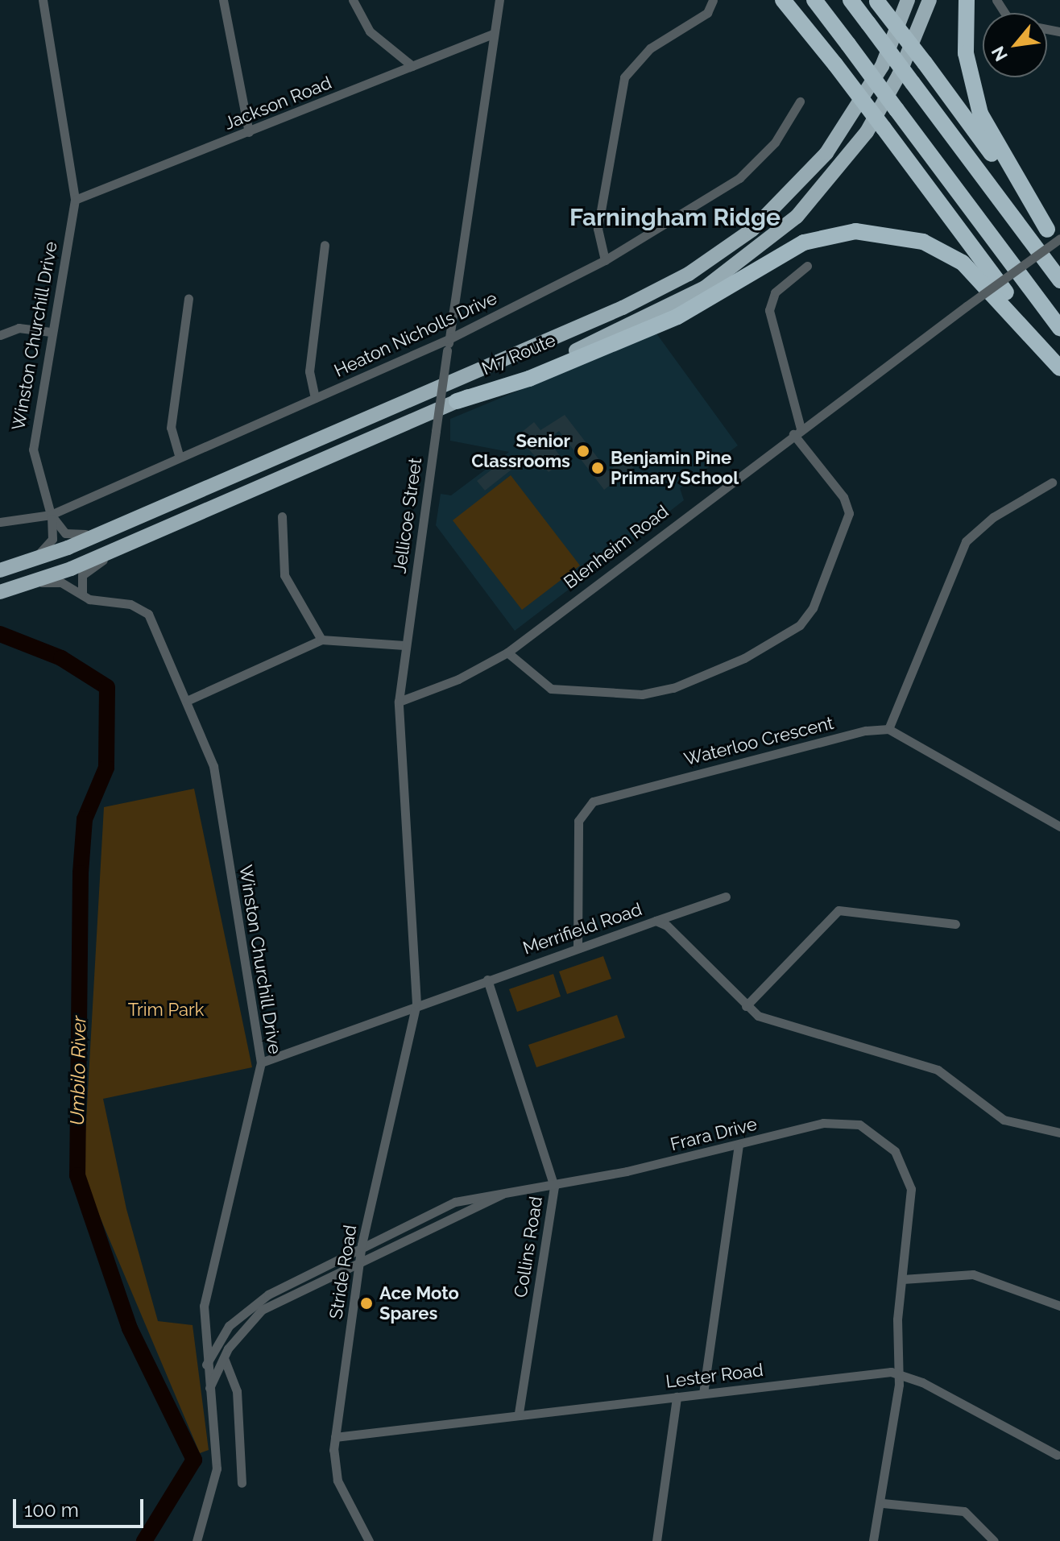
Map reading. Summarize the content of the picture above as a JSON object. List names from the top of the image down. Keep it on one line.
{"streets":{"highway":["M7 Route"],"street":["Jackson Road","Heaton Nicholls Drive","Winston Churchill Drive","Jellicoe Street","Blenheim Road","Waterloo Crescent","Merrifield Road","Frara Drive","Collins Road","Stride Road","Lester Road"]},"crossings":[["Jackson Road","Winston Churchill Drive"],["Jackson Road","Jellicoe Street"],["Heaton Nicholls Drive","Winston Churchill Drive"],["Heaton Nicholls Drive","Jellicoe Street"],["Winston Churchill Drive","M7 Route"],["Winston Churchill Drive","Merrifield Road"],["Winston Churchill Drive","Frara Drive"],["Jellicoe Street","Blenheim Road"],["Jellicoe Street","Merrifield Road"],["Jellicoe Street","Stride Road"],["Waterloo Crescent","Merrifield Road"],["Merrifield Road","Collins Road"],["Merrifield Road","Stride Road"],["Frara Drive","Collins Road"],["Frara Drive","Stride Road"],["Collins Road","Lester Road"],["Stride Road","Lester Road"]],"districts":["Farningham Ridge"],"water":["Umbilo River"],"parks":["Trim Park"],"places":["Senior Classrooms","Benjamin Pine Primary School","Ace Moto Spares"],"scale_bar":"100 m","north":"bottom left"}
